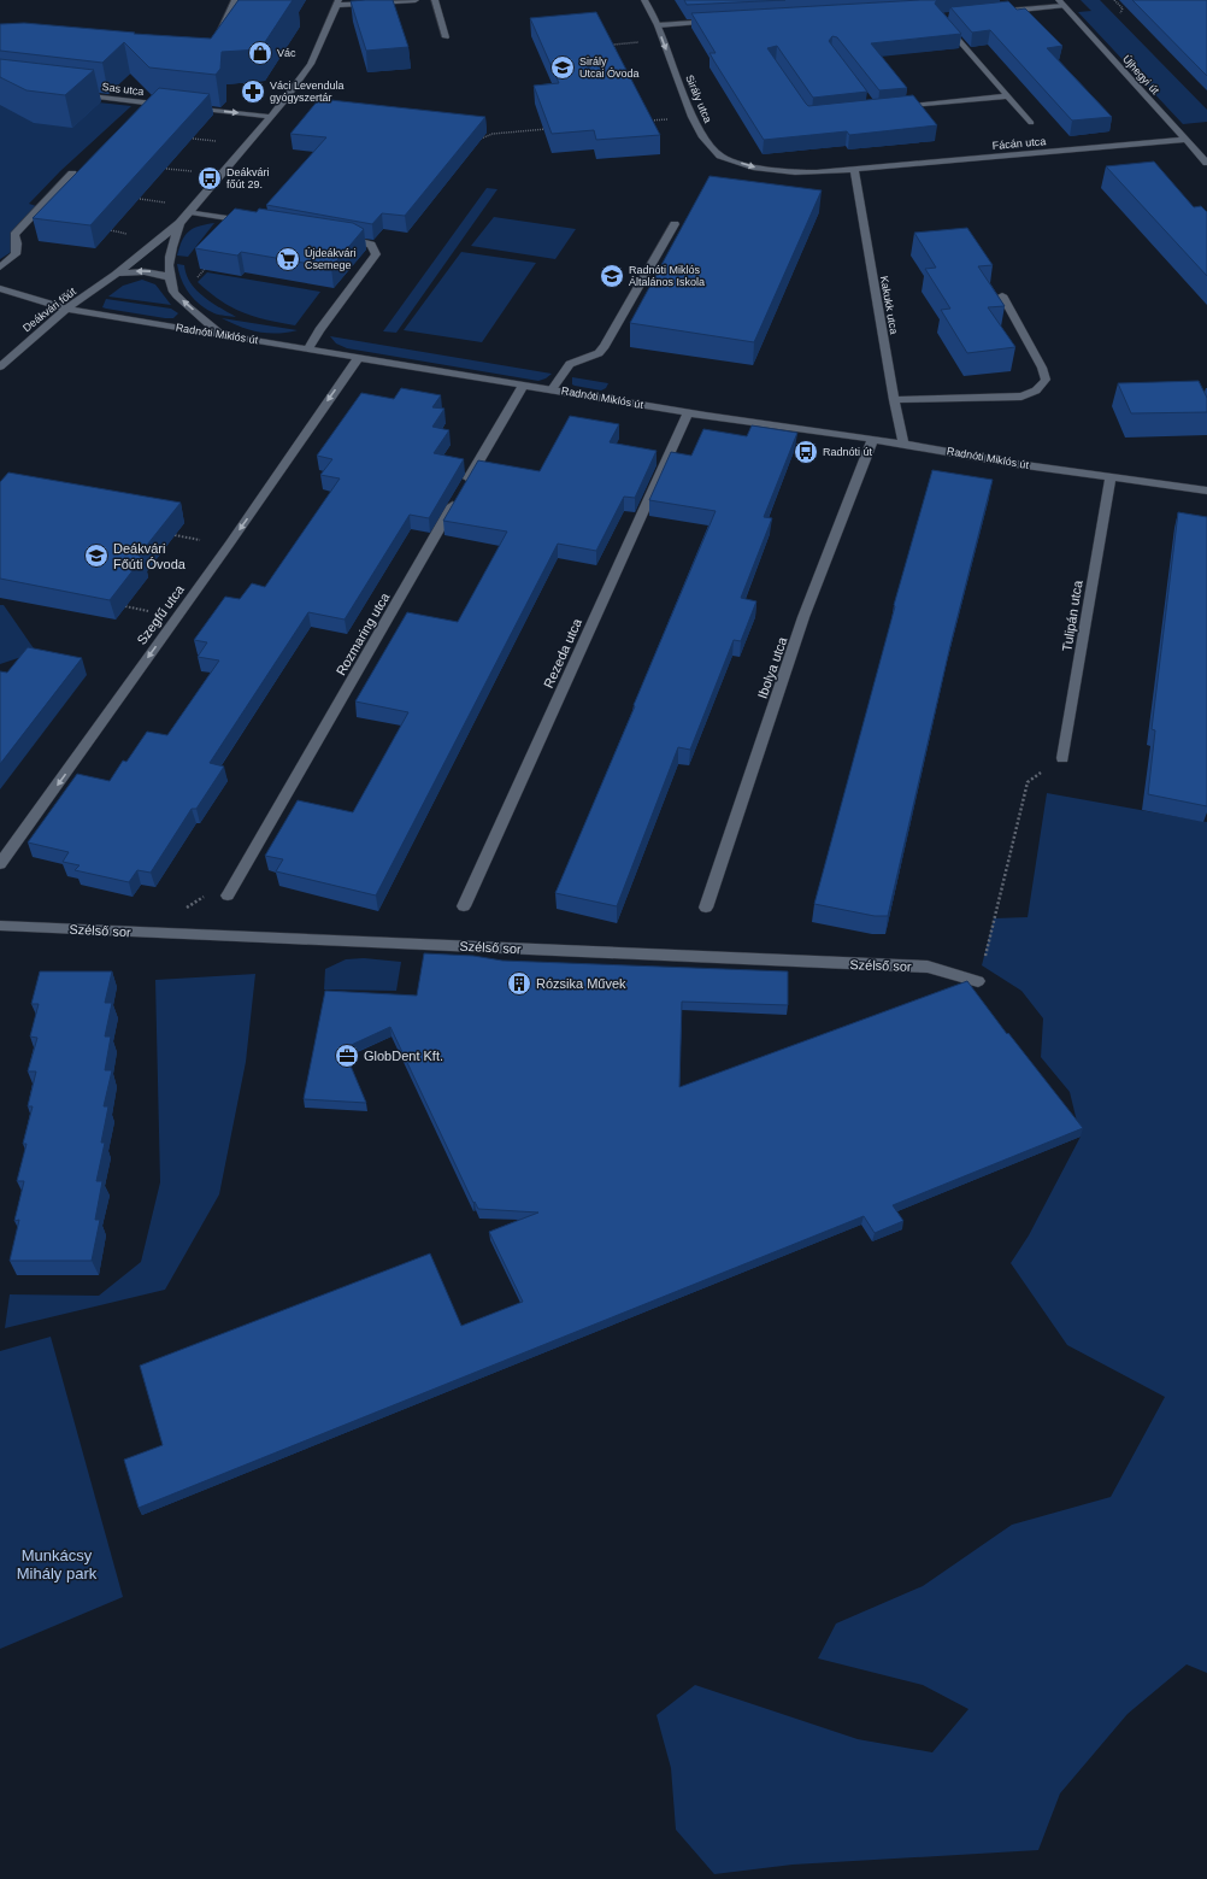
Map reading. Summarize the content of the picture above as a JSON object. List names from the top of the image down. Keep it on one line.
{"streets":{"street":["Újhegyi út","Sas utca","Sirály utca","Fácán utca","Kakukk utca","Deákvári főút","Radnóti Miklós út","Szegfű utca","Tulipán utca","Rozmaring utca","Rezeda utca","Ibolya utca","Szélső sor"]},"crossings":[["Újhegyi út","Fácán utca"],["Sas utca","Deákvári főút"],["Sirály utca","Fácán utca"],["Sirály utca","Kakukk utca"],["Fácán utca","Kakukk utca"],["Kakukk utca","Radnóti Miklós út"],["Deákvári főút","Radnóti Miklós út"],["Radnóti Miklós út","Szegfű utca"],["Radnóti Miklós út","Tulipán utca"],["Radnóti Miklós út","Rozmaring utca"],["Radnóti Miklós út","Rezeda utca"],["Radnóti Miklós út","Ibolya utca"]],"one_way":["Sirály utca","Szegfű utca"],"parks":["Munkácsy Mihály park"],"places":{"shop":["Vác"],"school or university":["Sirály Utcai Óvoda","Radnóti Miklós Általános Iskola","Deákvári Főúti Óvoda"],"pharmacy":["Váci Levendula gyógyszertár"],"bus stop":["Deákvári főút 29.","Radnóti út"],"supermarket":["Újdeákvári Csemege"],"building":["Rózsika Művek"],"office":["GlobDent Kft."]}}
